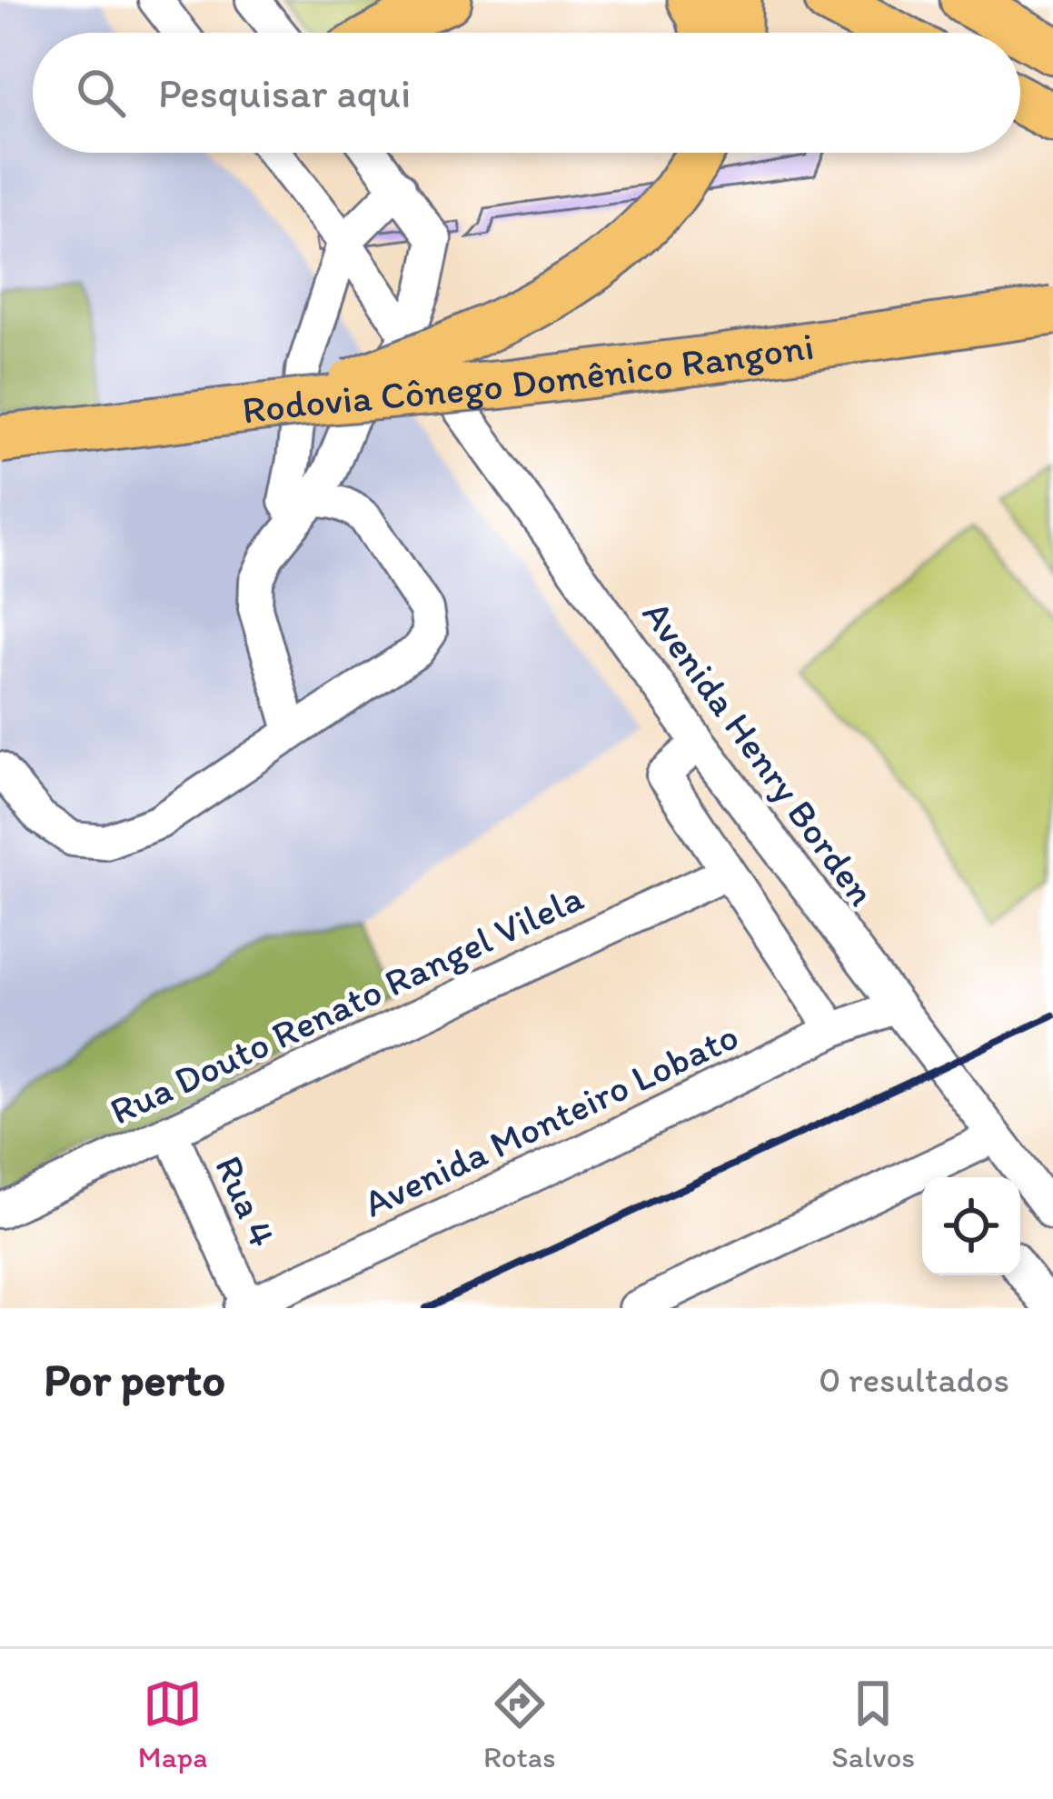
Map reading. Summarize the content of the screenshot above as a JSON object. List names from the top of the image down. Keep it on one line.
{"streets":{"highway":["Rodovia Cônego Domênico Rangoni"],"street":["Avenida Henry Borden","Rua Douto Renato Rangel Vilela","Avenida Monteiro Lobato","Rua 4"]},"crossings":[["Avenida Henry Borden","Avenida Monteiro Lobato"],["Rua Douto Renato Rangel Vilela","Rua 4"],["Avenida Monteiro Lobato","Rua 4"]],"page":{"search":"Pesquisar aqui","heading":["Por perto","0 resultados"],"nav":["Mapa","Rotas","Salvos"]}}
